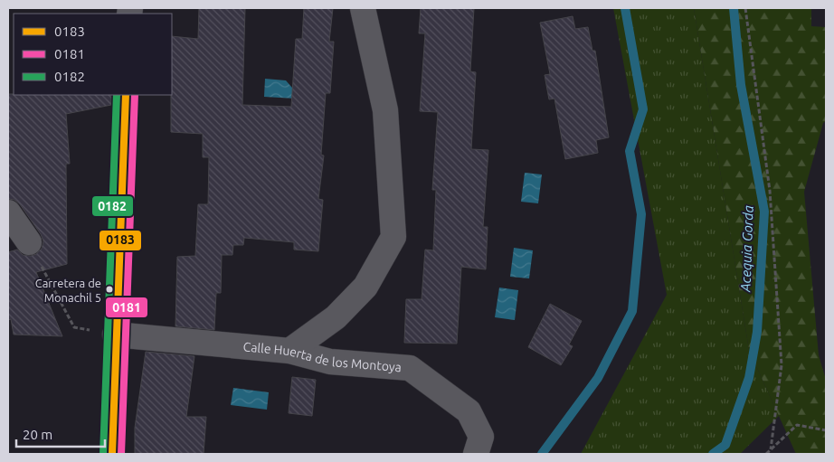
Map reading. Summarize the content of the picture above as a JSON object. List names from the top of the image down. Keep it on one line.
{"streets":{"street":["Calle Huerta de los Montoya"]},"water":["Acequia Gorda"],"places":["Carretera de Monachil 5"],"lines":["transit line 0183","transit line 0181","transit line 0182"],"legend":["0183","0181","0182"],"scale_bar":"20 m"}
